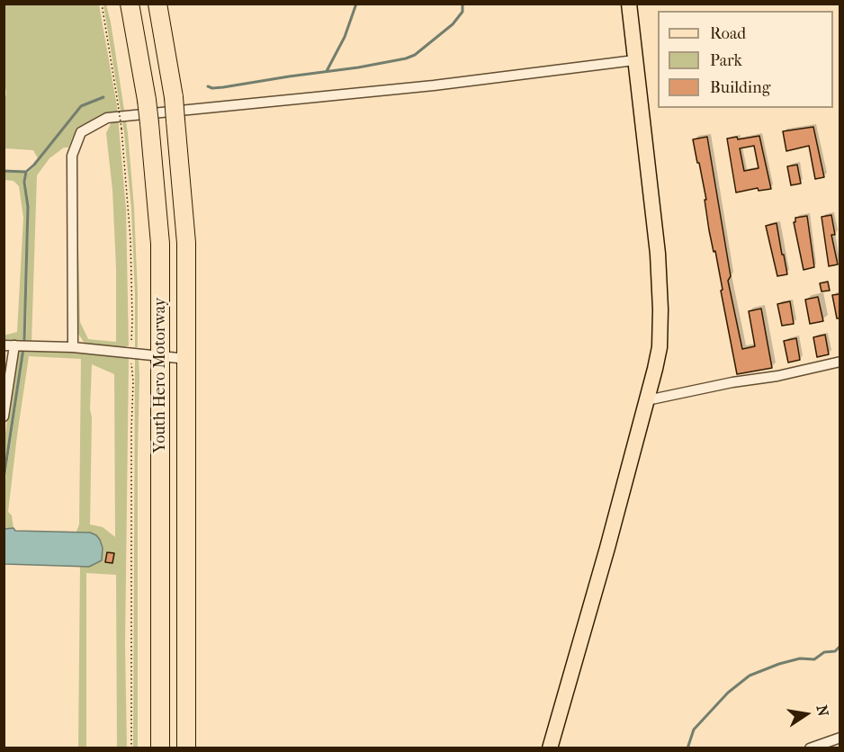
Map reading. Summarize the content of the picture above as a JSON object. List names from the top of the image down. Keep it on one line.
{"streets":{"highway":["Youth Hero Motorway"]},"legend":["Road","Park","Building"],"north":"right"}
